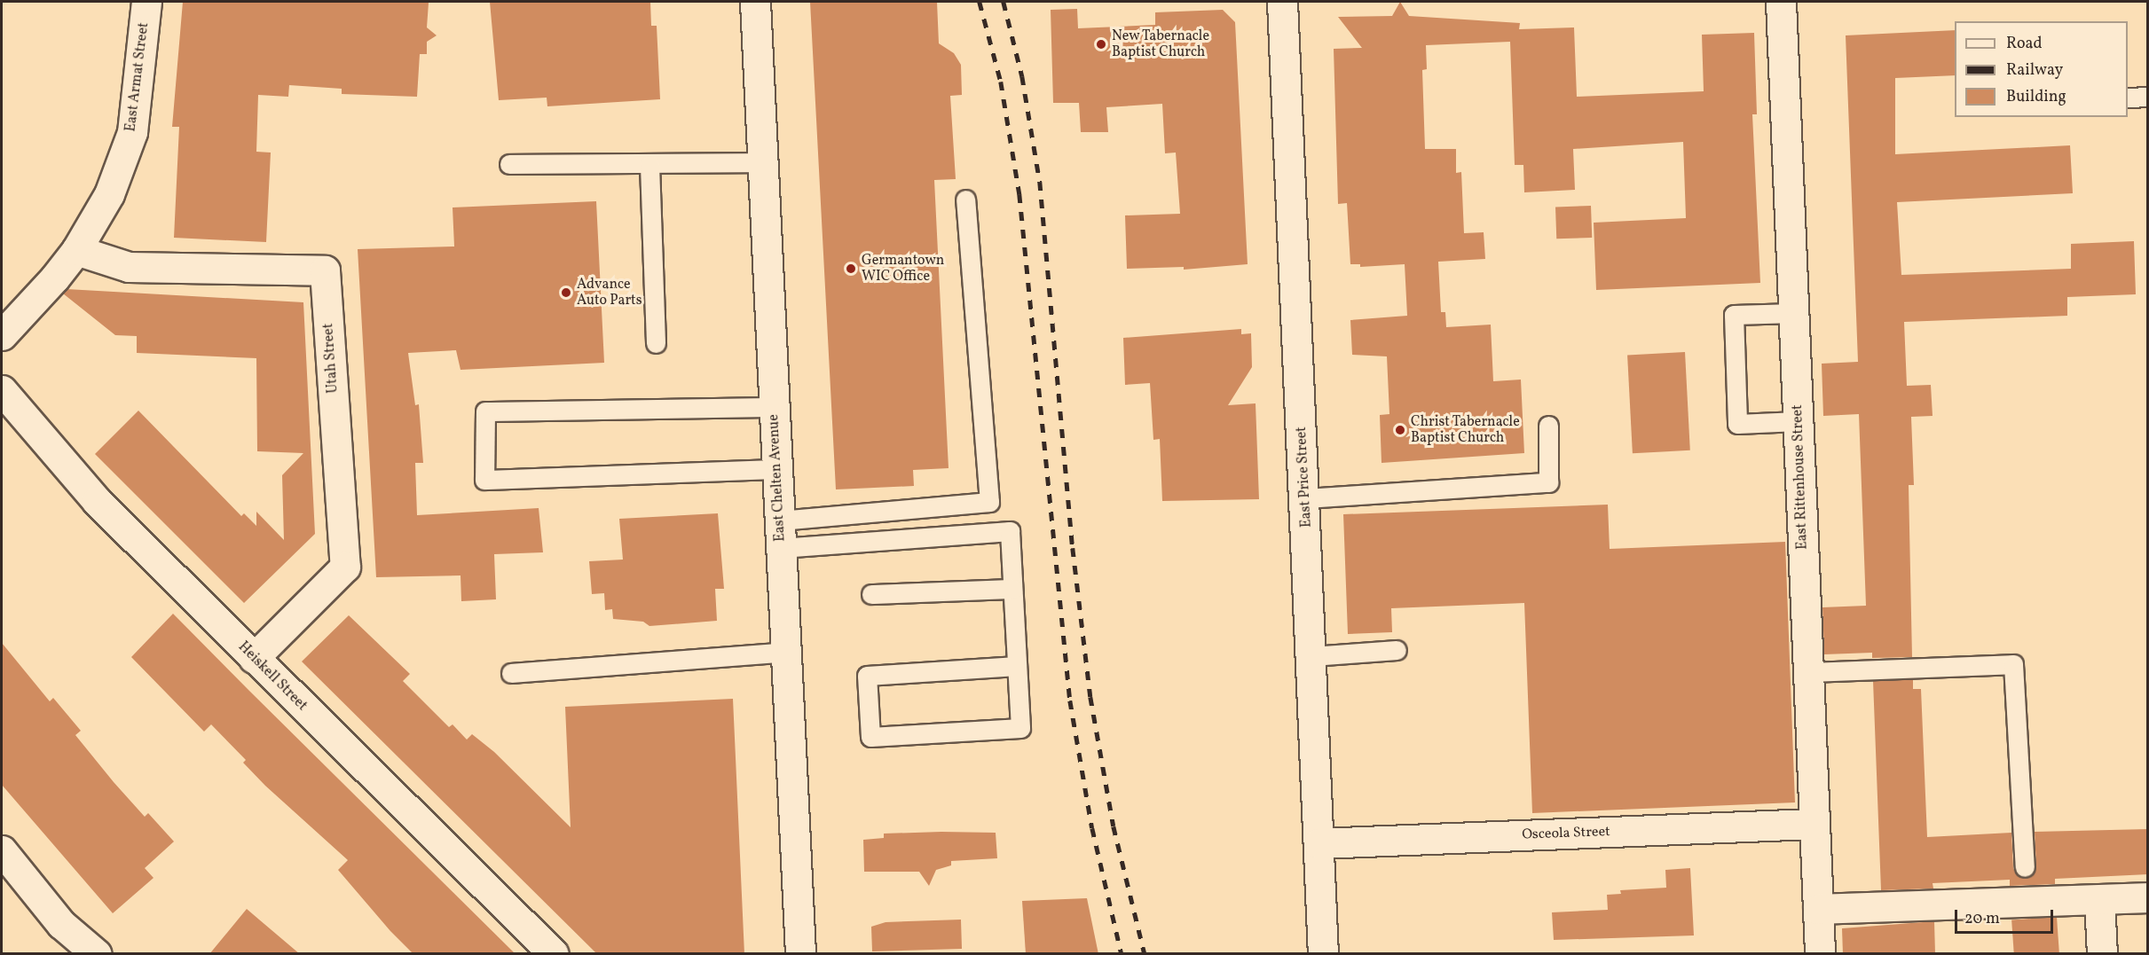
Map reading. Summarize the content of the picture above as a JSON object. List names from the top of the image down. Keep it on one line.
{"streets":{"street":["East Armat Street","Utah Street","East Price Street","East Rittenhouse Street","East Chelten Avenue","Heiskell Street","Osceola Street"]},"crossings":[["East Armat Street","Utah Street"],["Utah Street","Heiskell Street"],["East Price Street","Osceola Street"],["East Rittenhouse Street","Osceola Street"]],"places":["New Tabernacle Baptist Church","Germantown WIC Office","Advance Auto Parts","Christ Tabernacle Baptist Church"],"legend":["Road","Railway","Building"],"scale_bar":"20 m"}
